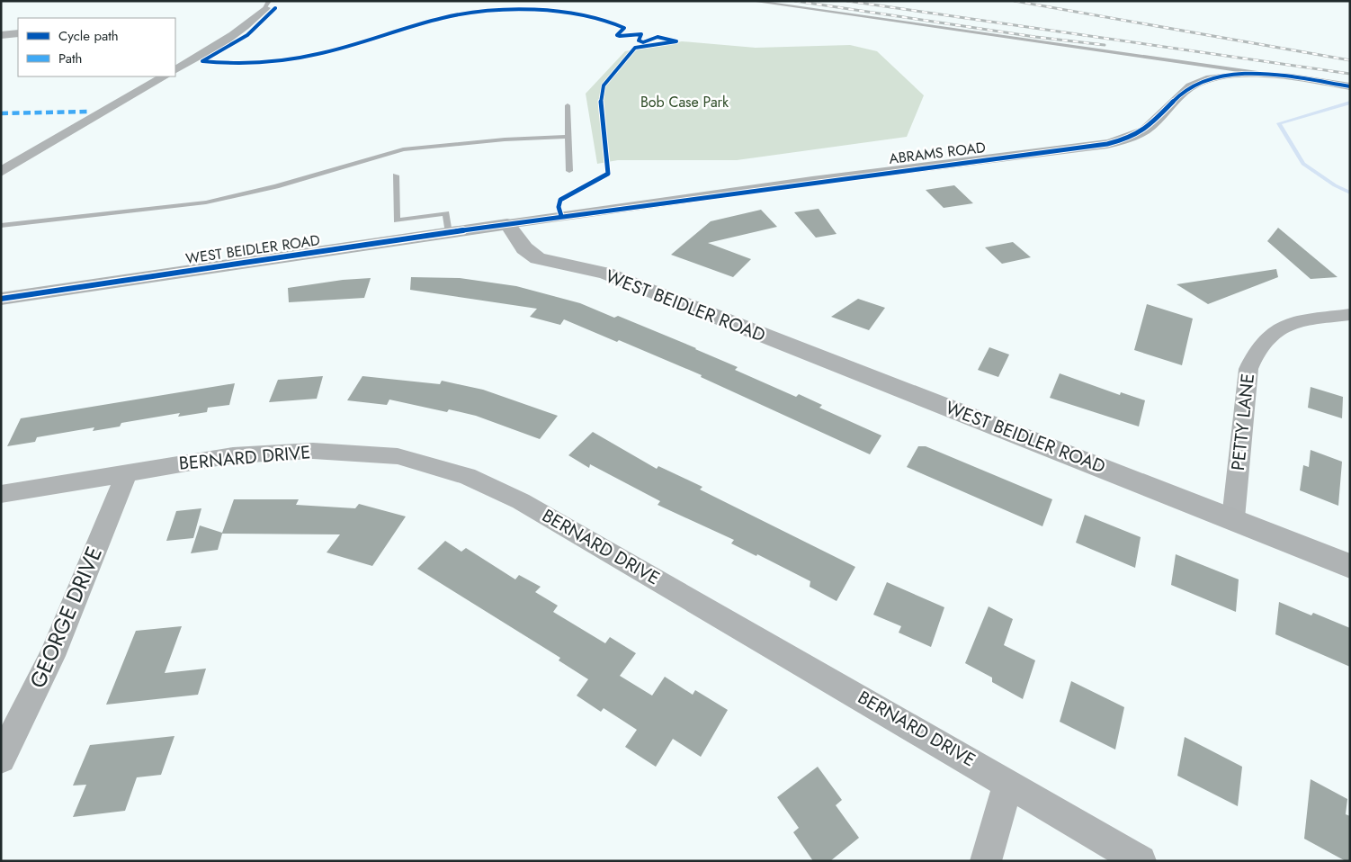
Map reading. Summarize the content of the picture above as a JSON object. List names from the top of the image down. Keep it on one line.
{"streets":{"street":["ABRAMS ROAD","WEST BEIDLER ROAD","PETTY LANE","BERNARD DRIVE","GEORGE DRIVE"]},"crossings":[["ABRAMS ROAD","WEST BEIDLER ROAD"],["WEST BEIDLER ROAD","PETTY LANE"],["BERNARD DRIVE","GEORGE DRIVE"]],"parks":["Bob Case Park"],"legend":["Cycle path","Path"]}
